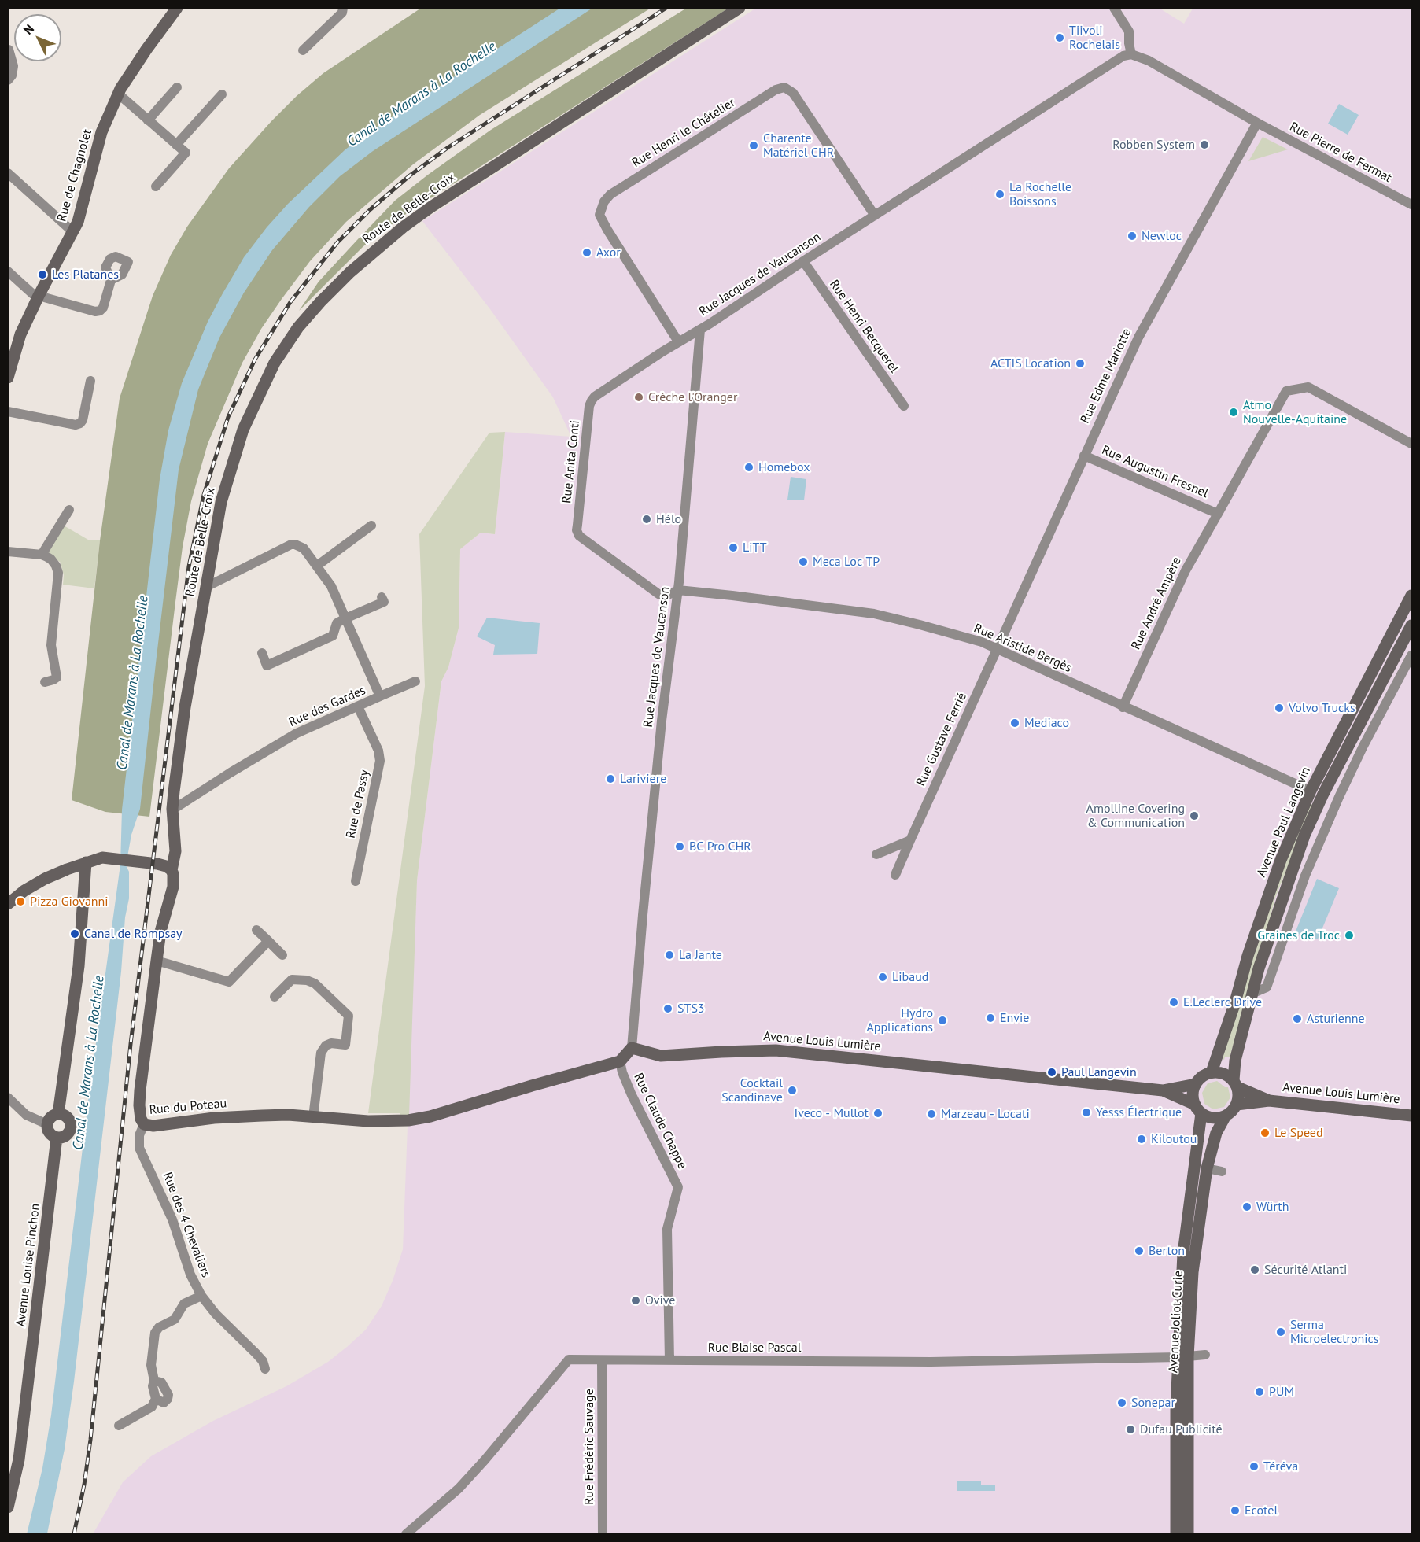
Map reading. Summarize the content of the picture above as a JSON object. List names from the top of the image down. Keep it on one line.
{"streets":{"street":["Rue Henri le Châtelier","Rue Pierre de Fermat","Rue de Chagnolet","Route de Belle-Croix","Rue Jacques de Vaucanson","Rue Henri Becquerel","Rue Edme Mariotte","Rue Anita Conti","Rue Augustin Fresnel","Rue André Ampère","Rue Aristide Bergès","Rue des Gardes","Rue Gustave Ferrié","Rue de Passy","Avenue Paul Langevin","Avenue Louis Lumière","Rue du Poteau","Rue Claude Chappe","Rue des 4 Chevaliers","Avenue Louise Pinchon","Avenue Joliot Curie","Rue Blaise Pascal","Rue Frédéric Sauvage"]},"crossings":[["Rue Henri le Châtelier","Rue Jacques de Vaucanson"],["Rue Henri le Châtelier","Rue Anita Conti"],["Rue Pierre de Fermat","Rue Edme Mariotte"],["Route de Belle-Croix","Rue des Gardes"],["Route de Belle-Croix","Rue du Poteau"],["Rue Jacques de Vaucanson","Rue Henri Becquerel"],["Rue Jacques de Vaucanson","Rue Anita Conti"],["Rue Jacques de Vaucanson","Rue Aristide Bergès"],["Rue Jacques de Vaucanson","Avenue Louis Lumière"],["Rue Edme Mariotte","Rue Augustin Fresnel"],["Rue Edme Mariotte","Rue Aristide Bergès"],["Rue Edme Mariotte","Rue Gustave Ferrié"],["Rue Anita Conti","Rue Aristide Bergès"],["Rue Augustin Fresnel","Rue André Ampère"],["Rue André Ampère","Rue Aristide Bergès"],["Rue Aristide Bergès","Rue Gustave Ferrié"],["Rue Aristide Bergès","Avenue Paul Langevin"],["Rue des Gardes","Rue de Passy"],["Avenue Paul Langevin","Avenue Louis Lumière"],["Avenue Paul Langevin","Avenue Joliot Curie"],["Avenue Louis Lumière","Avenue Joliot Curie"],["Rue du Poteau","Rue Claude Chappe"],["Rue du Poteau","Rue des 4 Chevaliers"],["Rue Claude Chappe","Rue Blaise Pascal"],["Avenue Joliot Curie","Rue Blaise Pascal"],["Rue Blaise Pascal","Rue Frédéric Sauvage"]],"water":["Canal de Marans à La Rochelle"],"places":["Tiivoli Rochelais","Robben System","Charente Matériel CHR","La Rochelle Boissons","Newloc","Axor","Les Platanes","ACTIS Location","Crèche l'Oranger","Atmo Nouvelle-Aquitaine","Homebox","Hélo","LiTT","Meca Loc TP","Volvo Trucks","Mediaco","Lariviere","Amolline Covering & Communication","BC Pro CHR","Pizza Giovanni","Canal de Rompsay","Graines de Troc","La Jante","Libaud","E.Leclerc Drive","STS3","Envie","Asturienne","Hydro Applications","Paul Langevin","Cocktail Scandinave","Yesss Électrique","Iveco - Mullot","Marzeau - Locati","Le Speed","Kiloutou","Würth","Berton","Sécurité Atlanti","Ovive","Serma Microelectronics","PUM","Sonepar","Dufau Publicité","Téréva","Ecotel"],"north":"top left"}
